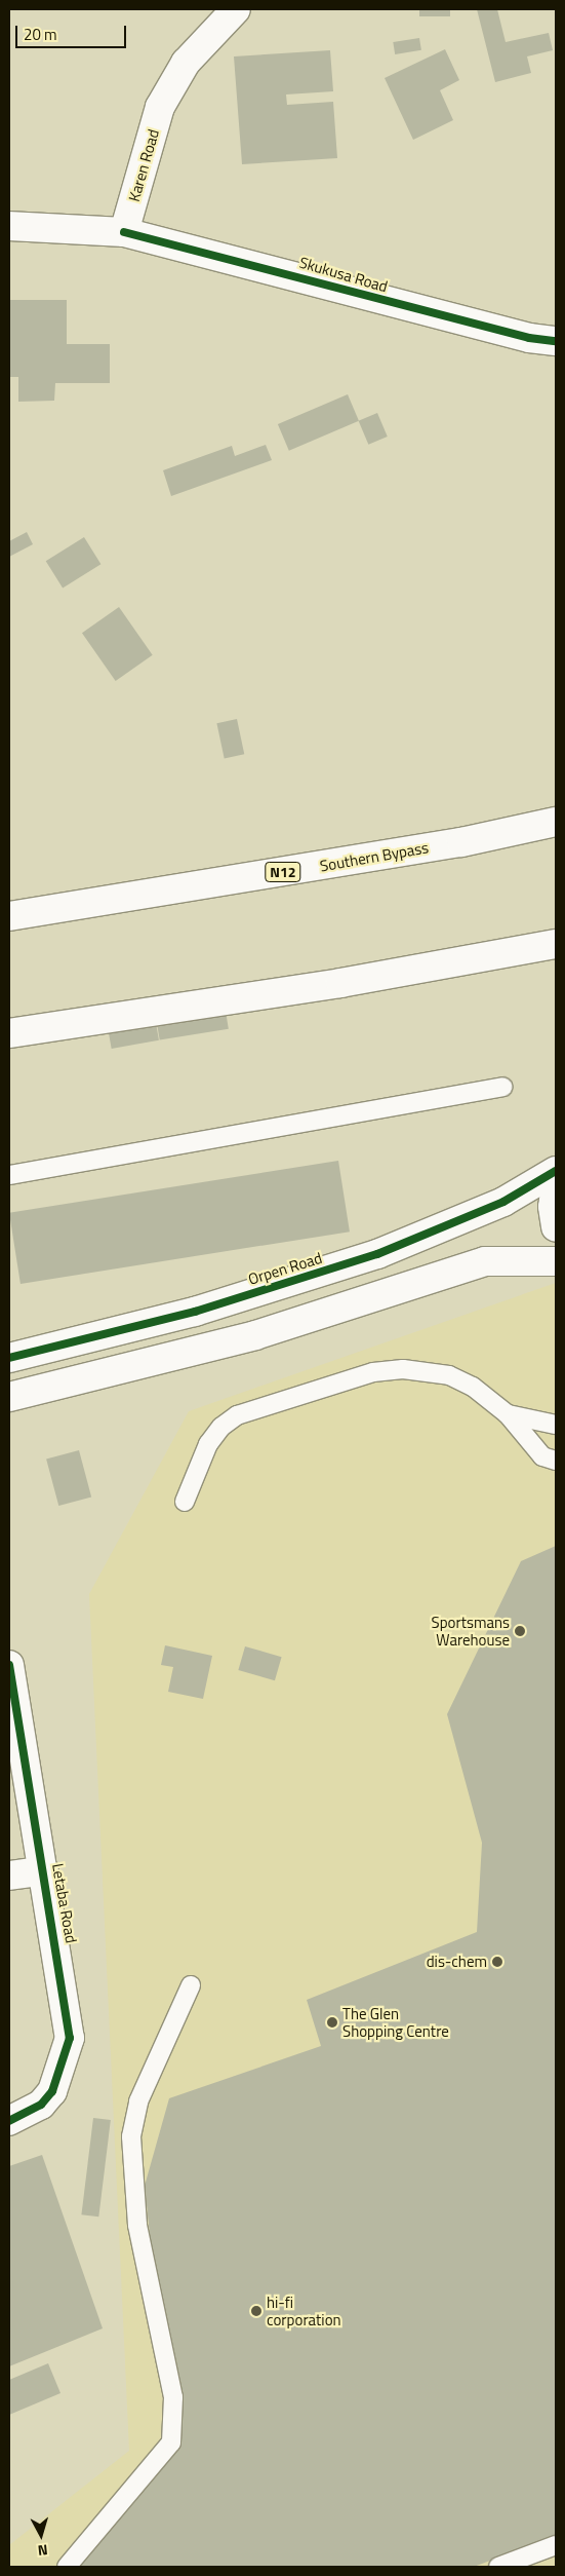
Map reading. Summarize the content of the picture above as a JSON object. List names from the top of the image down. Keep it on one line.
{"streets":{"main road":["Karen Road","Skukusa Road","Southern Bypass","N12","Orpen Road","Letaba Road"]},"crossings":[["Karen Road","Skukusa Road"]],"places":["Sportsmans Warehouse","dis-chem","The Glen Shopping Centre","hi-fi corporation"],"scale_bar":"20 m","north":"bottom"}
